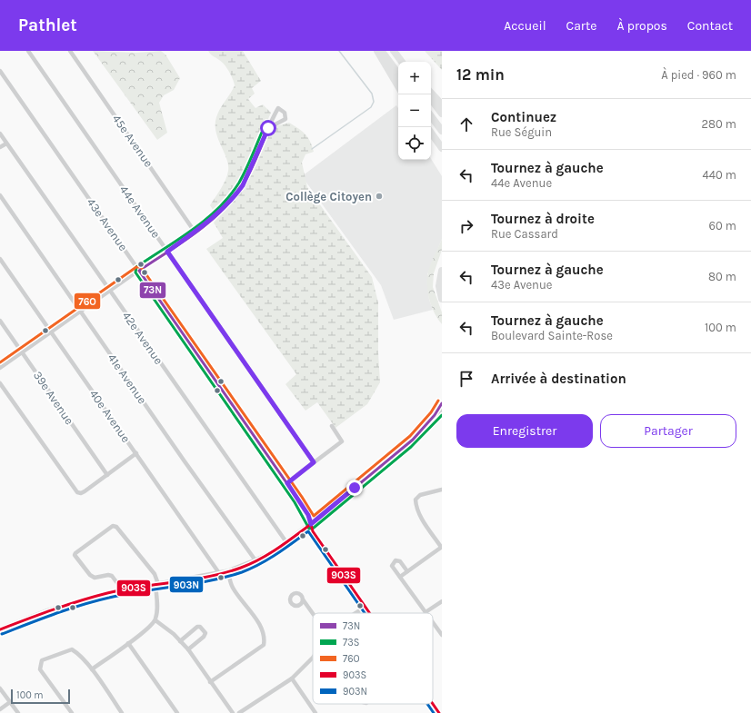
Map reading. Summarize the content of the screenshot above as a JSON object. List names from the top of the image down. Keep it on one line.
{"streets":{"street":["45e Avenue","44e Avenue","43e Avenue","42e Avenue","41e Avenue","39e Avenue","40e Avenue"]},"places":["Collège Citoyen"],"lines":["transit line 73S","transit line 73N","transit line 76O","transit line 903S","transit line 903N"],"legend":["73N","73S","76O","903S","903N"],"scale_bar":"100 m","page":{"header":"Pathlet","nav":["Accueil","Carte","À propos","Contact"],"heading":["12 min","À pied · 960 m"],"map_buttons":["+","−"],"list":[["Continuez","Rue Séguin","280 m"],["Tournez à gauche","44e Avenue","440 m"],["Tournez à droite","Rue Cassard","60 m"],["Tournez à gauche","43e Avenue","80 m"],["Tournez à gauche","Boulevard Sainte-Rose","100 m"],"Arrivée à destination"],"buttons":["Enregistrer","Partager"],"scale":"100 m"}}
